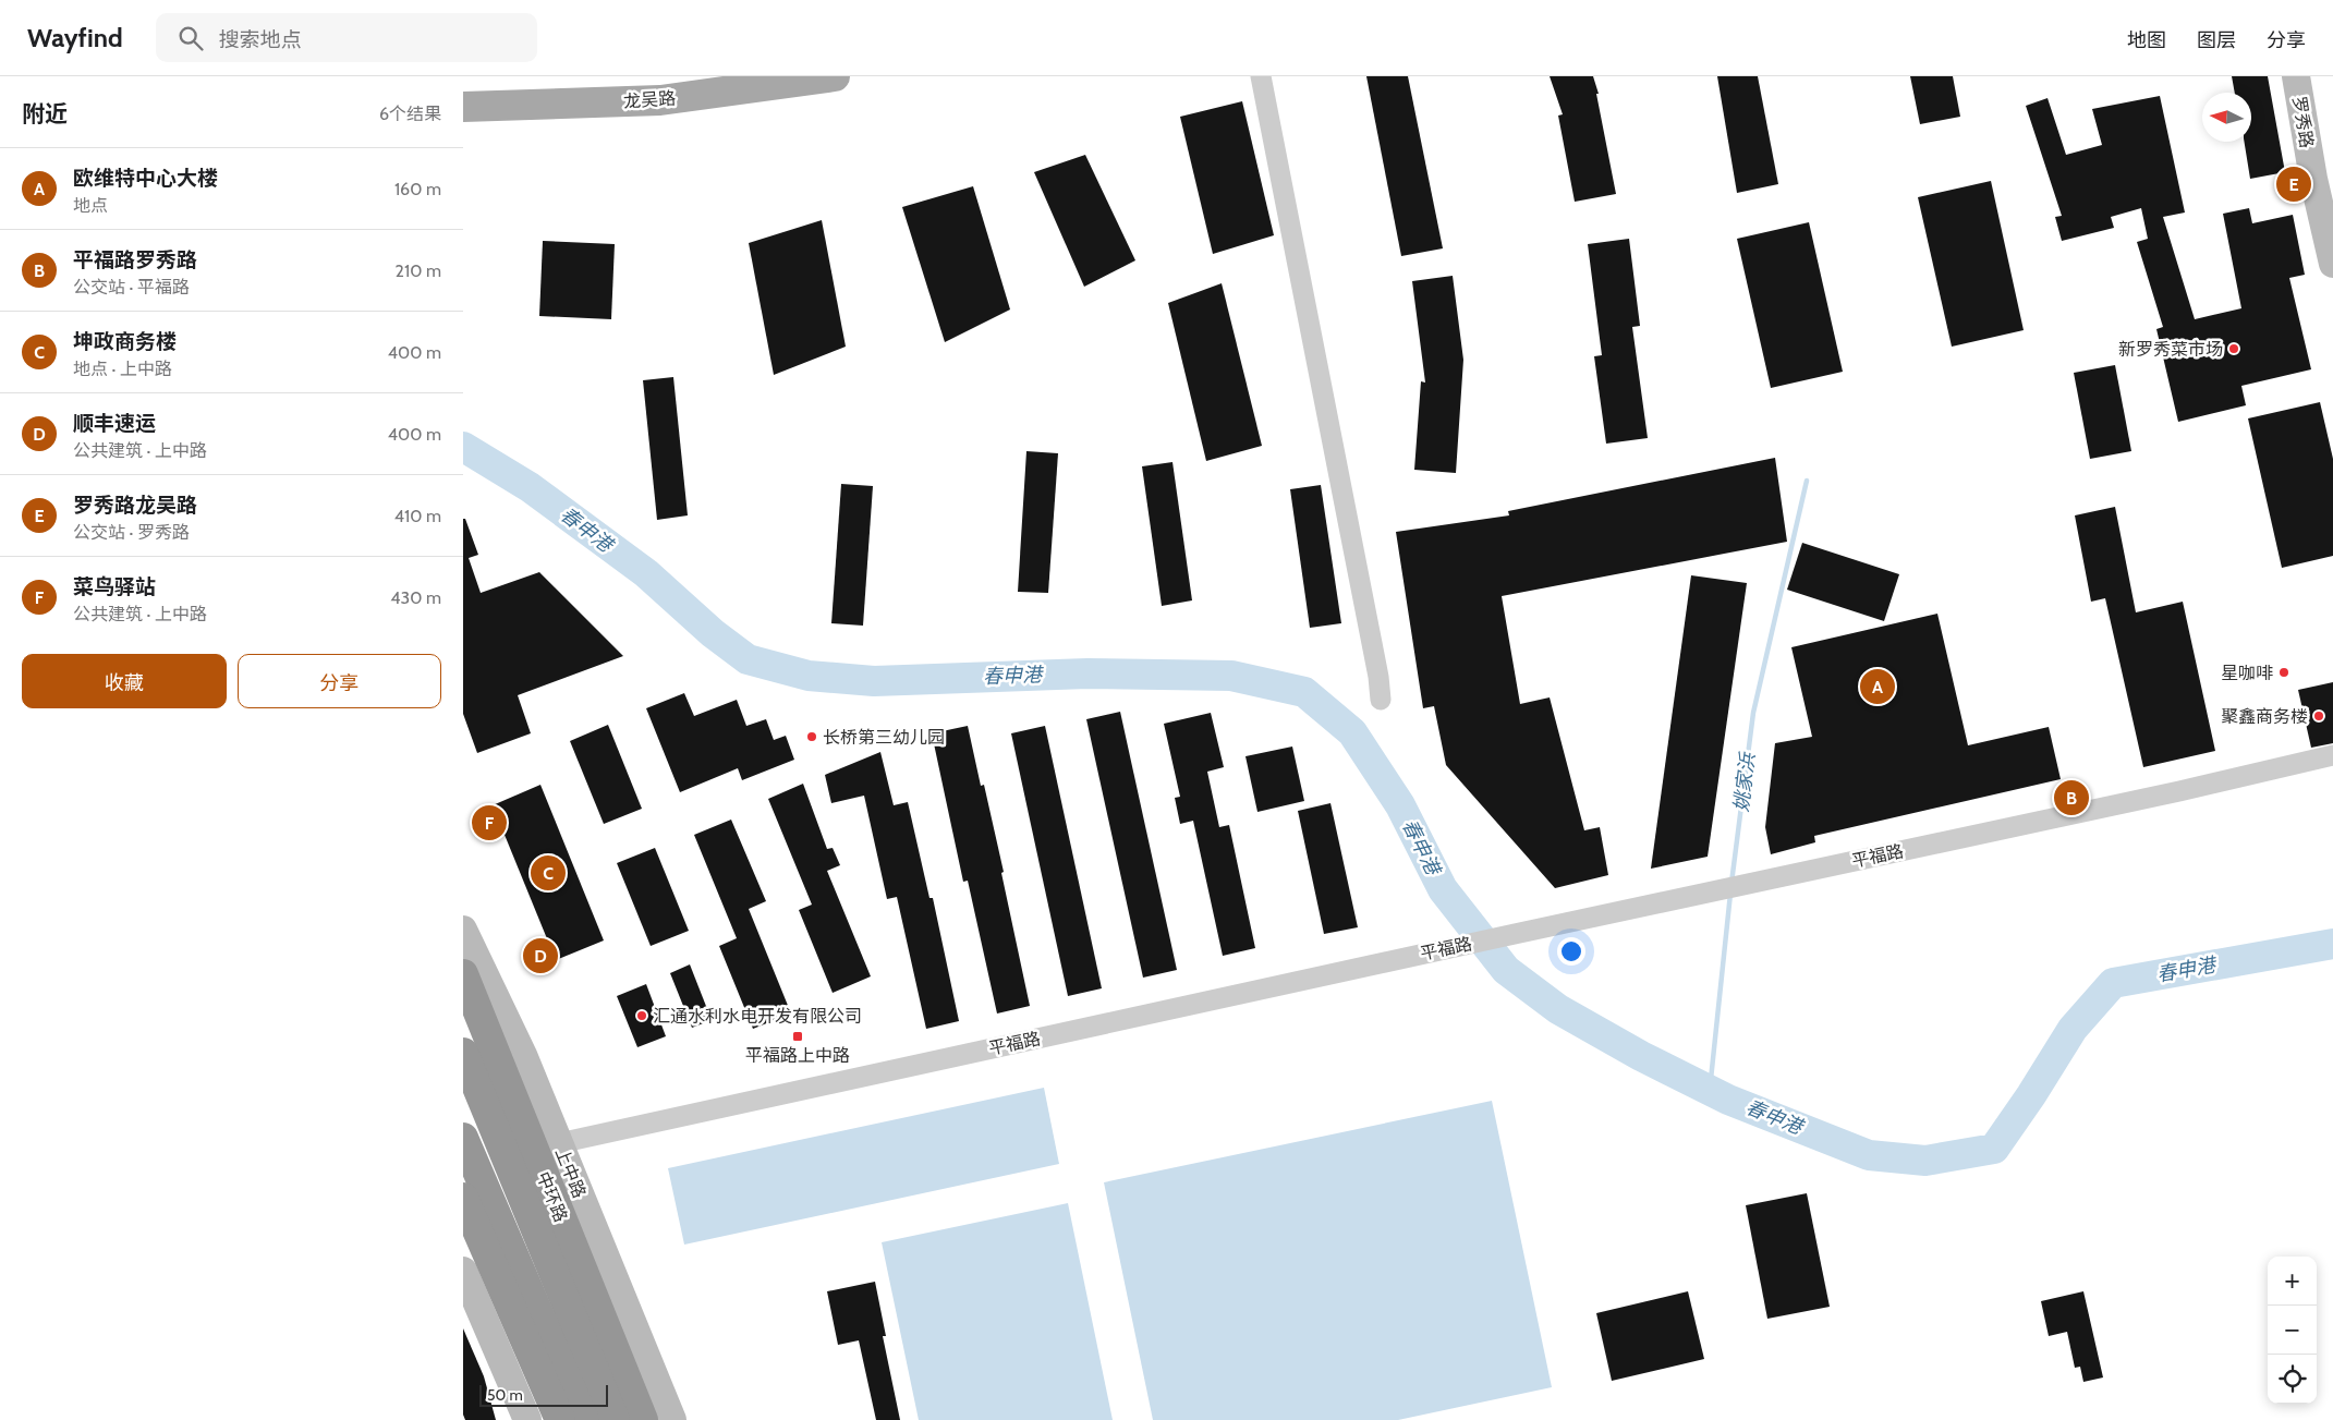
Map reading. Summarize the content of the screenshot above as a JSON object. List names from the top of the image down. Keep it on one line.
{"streets":{"highway":["中环路"],"main road":["龙吴路","罗秀路","上中路"],"street":["平福路"]},"crossings":[["平福路","上中路"]],"water":["春申港","姚家浜"],"places":{"other":["新罗秀菜市场","星咖啡","聚鑫商务楼","长桥第三幼儿园","汇通水利水电开发有限公司"],"transit":["平福路上中路"]},"scale_bar":"50 m","north":"left","page":{"header":"Wayfind","search":"搜索地点","nav":["地图","图层","分享"],"heading":["附近","6个结果"],"list":[{"mark":"A","name":"欧维特中心大楼","note":"地点","value":"160 m"},{"mark":"B","name":"平福路罗秀路","note":"公交站 · 平福路","value":"210 m"},{"mark":"C","name":"坤政商务楼","note":"地点 · 上中路","value":"400 m"},{"mark":"D","name":"顺丰速运","note":"公共建筑 · 上中路","value":"400 m"},{"mark":"E","name":"罗秀路龙吴路","note":"公交站 · 罗秀路","value":"410 m"},{"mark":"F","name":"菜鸟驿站","note":"公共建筑 · 上中路","value":"430 m"}],"pins":["E","A","B","F","C","D"],"buttons":["收藏","分享"],"map_buttons":["+","−"],"scale":"50 m"}}
